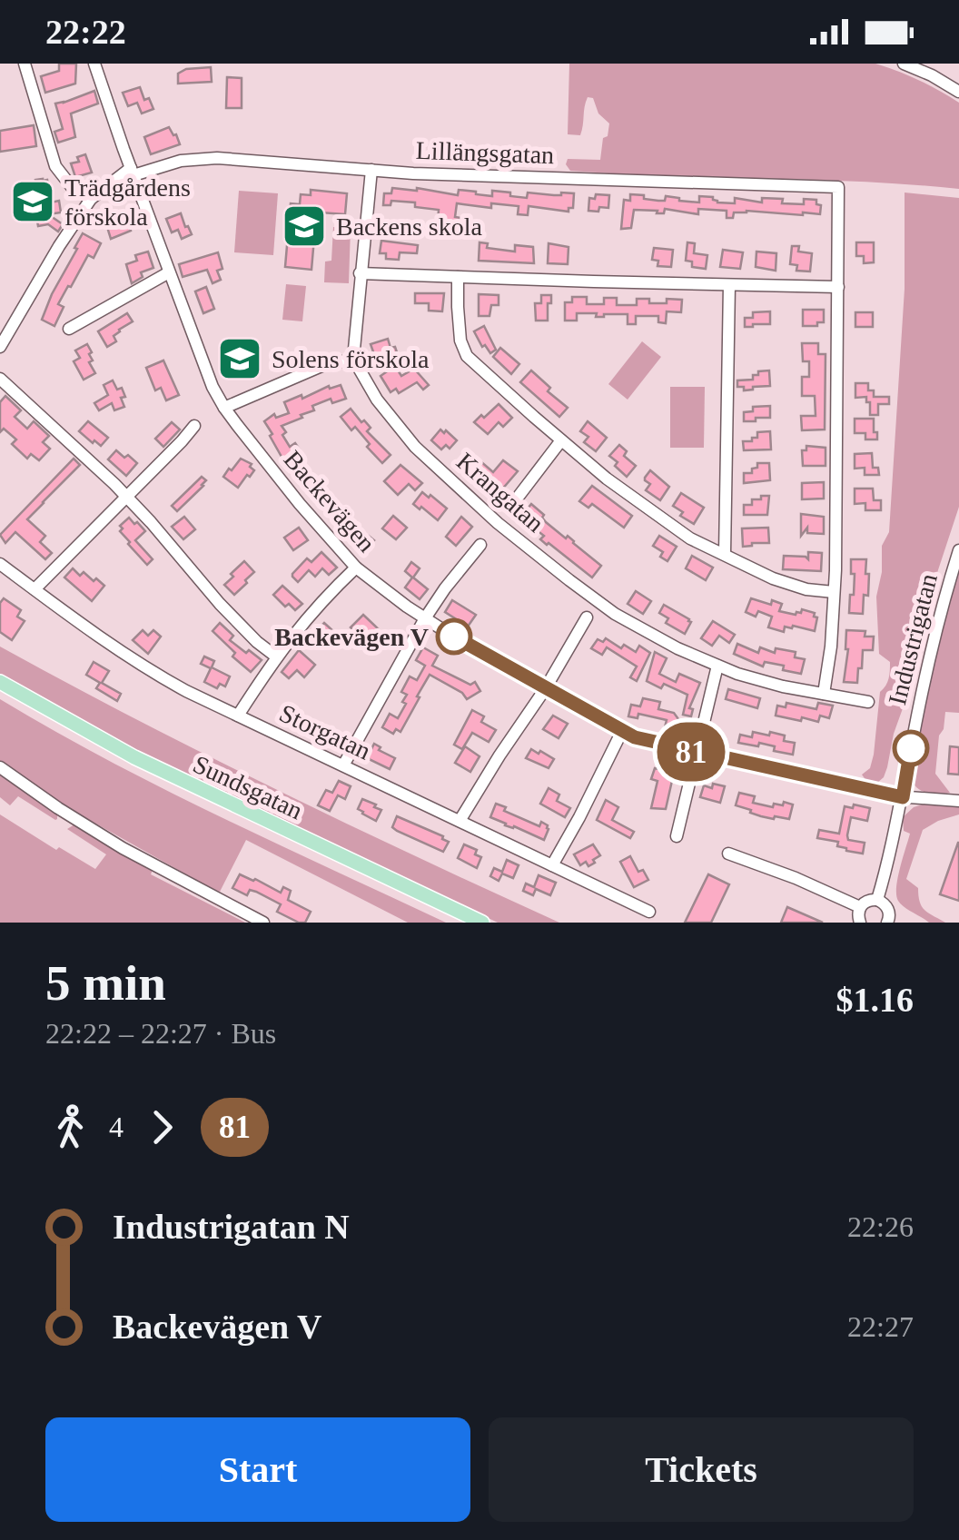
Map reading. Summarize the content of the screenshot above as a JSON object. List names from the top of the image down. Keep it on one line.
{"streets":{"main road":["Sundsgatan"],"street":["Lillängsgatan","Krangatan","Backevägen","Industrigatan","Storgatan"]},"crossings":[["Lillängsgatan","Backevägen"],["Backevägen","Industrigatan"]],"places":{"school or university":["Trädgårdens förskola","Backens skola","Solens förskola"],"other":["Backevägen V"]},"lines":["bus line 81"],"page":{"status":"22:22","on_map":"81","heading":["5 min","22:22 – 22:27 · Bus","$1.16"],"legs":["4","81"],"list":[{"name":"Industrigatan N","value":"22:26"},{"name":"Backevägen V","value":"22:27"}],"buttons":["Start","Tickets"]}}
